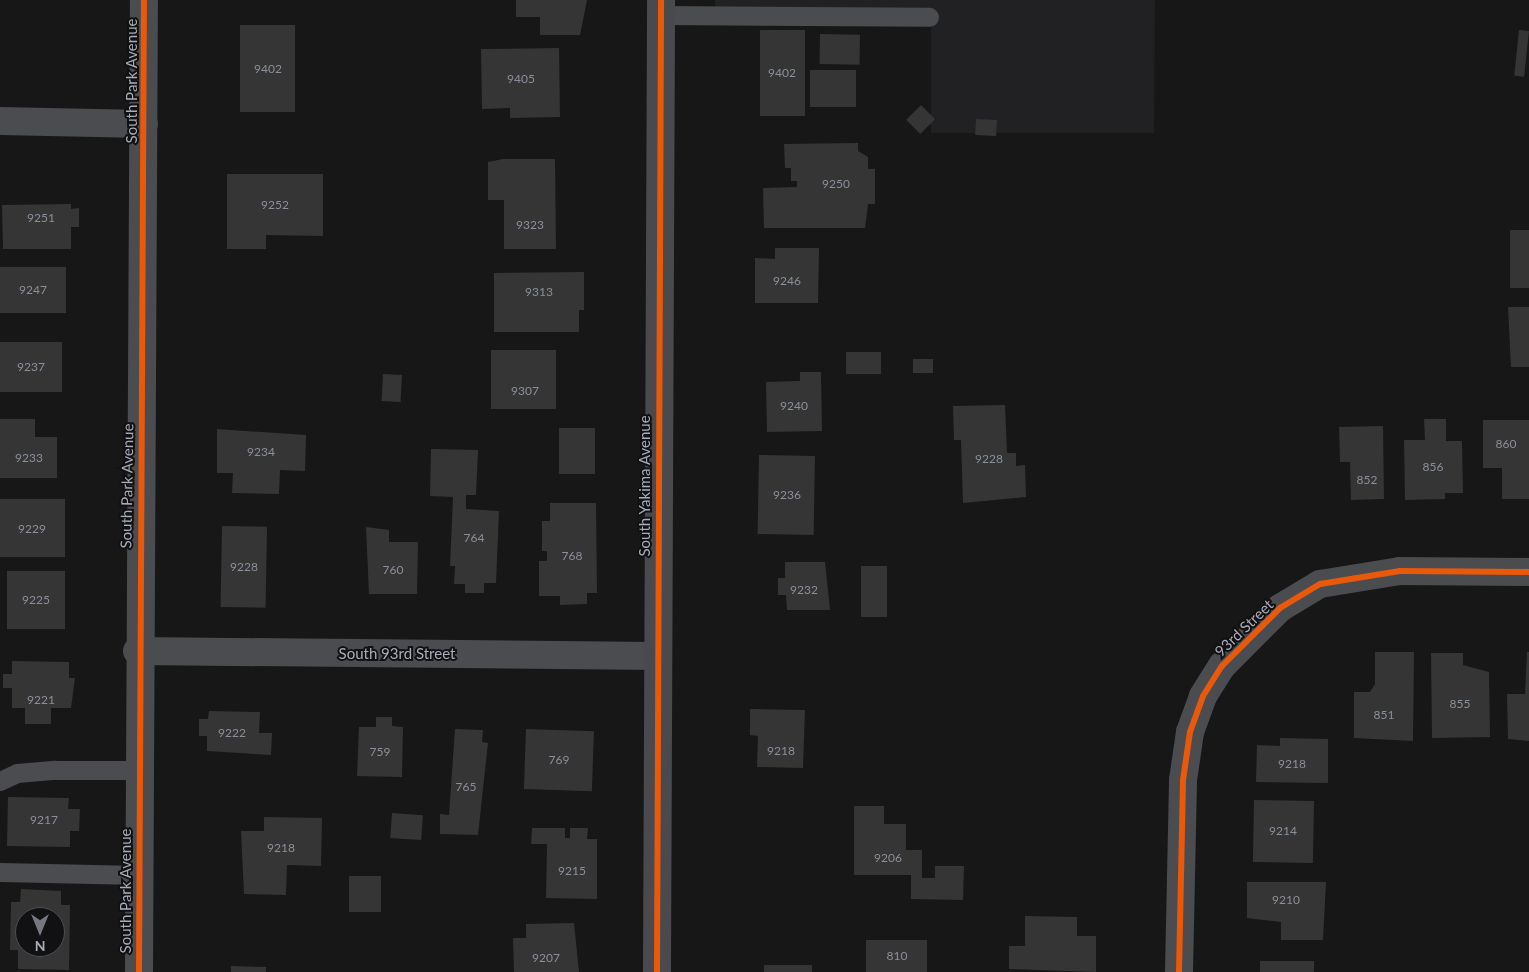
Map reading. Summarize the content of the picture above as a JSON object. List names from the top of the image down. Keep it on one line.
{"streets":{"main road":["South Yakima Avenue"],"street":["South Park Avenue","93rd Street","South 93rd Street"]},"crossings":[["South Park Avenue","South 93rd Street"],["South Yakima Avenue","South 93rd Street"]],"house_numbers":["9402","9402","9405","9250","9252","9251","9323","9246","9247","9313","9237","9307","9240","860","9234","9233","9228","856","852","9236","9229","764","768","9228","760","9232","9225","9221","855","851","9222","9218","759","769","9218","765","9217","9214","9218","9206","9215","9210","810","9207"],"north":"bottom"}
